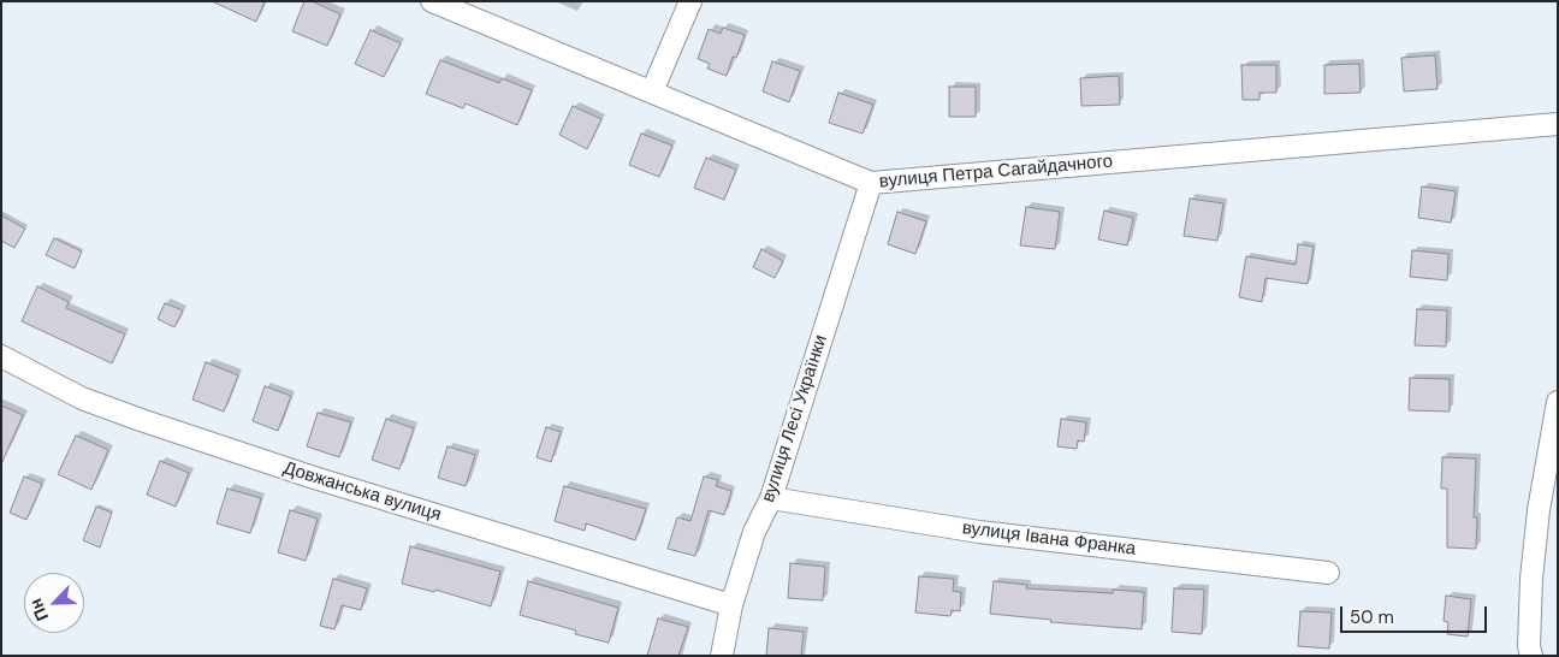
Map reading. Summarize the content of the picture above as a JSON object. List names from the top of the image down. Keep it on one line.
{"streets":{"street":["вулиця Петра Сагайдачного","вулиця Лесі Українки","Довжанська вулиця","вулиця Івана Франка"]},"crossings":[["вулиця Петра Сагайдачного","вулиця Лесі Українки"],["вулиця Лесі Українки","Довжанська вулиця"],["вулиця Лесі Українки","вулиця Івана Франка"]],"scale_bar":"50 m","north":"bottom left"}
